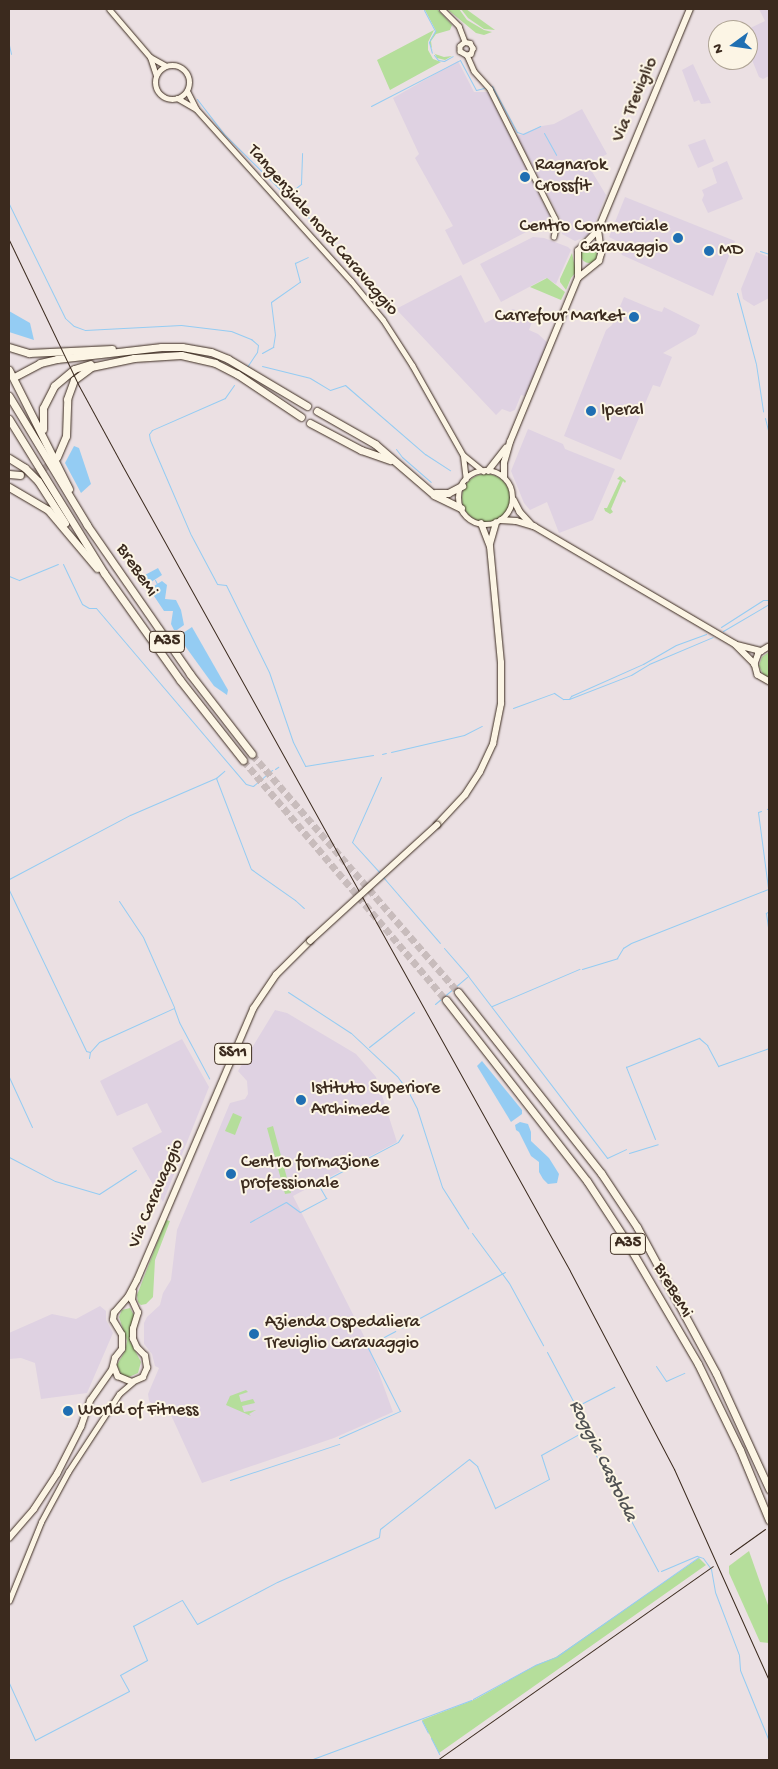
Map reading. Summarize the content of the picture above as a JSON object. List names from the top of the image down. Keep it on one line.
{"streets":{"highway":["BreBeMi","A35"],"main road":["Via Treviglio","Tangenziale nord Caravaggio","SS11","Via Caravaggio"]},"water":["Roggia Castolda"],"places":["Ragnarok Crossfit","Centro Commerciale Caravaggio","MD","Carrefour Market","Iperal","Istituto Superiore Archimede","Centro formazione professionale","Azienda Ospedaliera Treviglio Caravaggio","World of Fitness"],"north":"left"}
